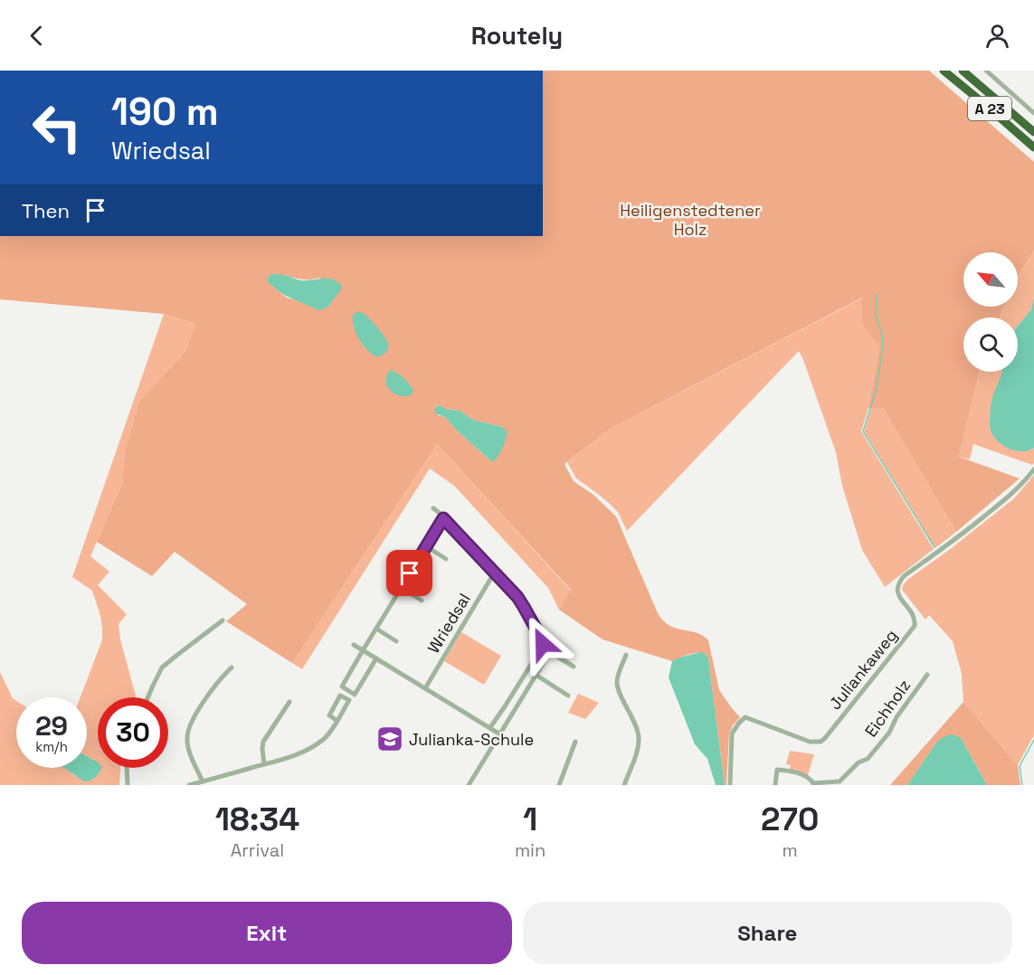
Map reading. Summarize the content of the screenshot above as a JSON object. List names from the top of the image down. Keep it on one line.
{"streets":{"highway":["A 23"],"street":["Wriedsal","Juliankaweg","Eichholz"]},"parks":["Heiligenstedtener Holz"],"places":{"school or university":["Julianka-Schule"]},"north":"top left","page":{"header":"Routely","turn":["190 m","Wriedsal"],"then":"Then","speed":"29 km/h","limit":"30","eta":["18:34","Arrival","1","min","270","m"],"buttons":["Exit","Share"]}}
